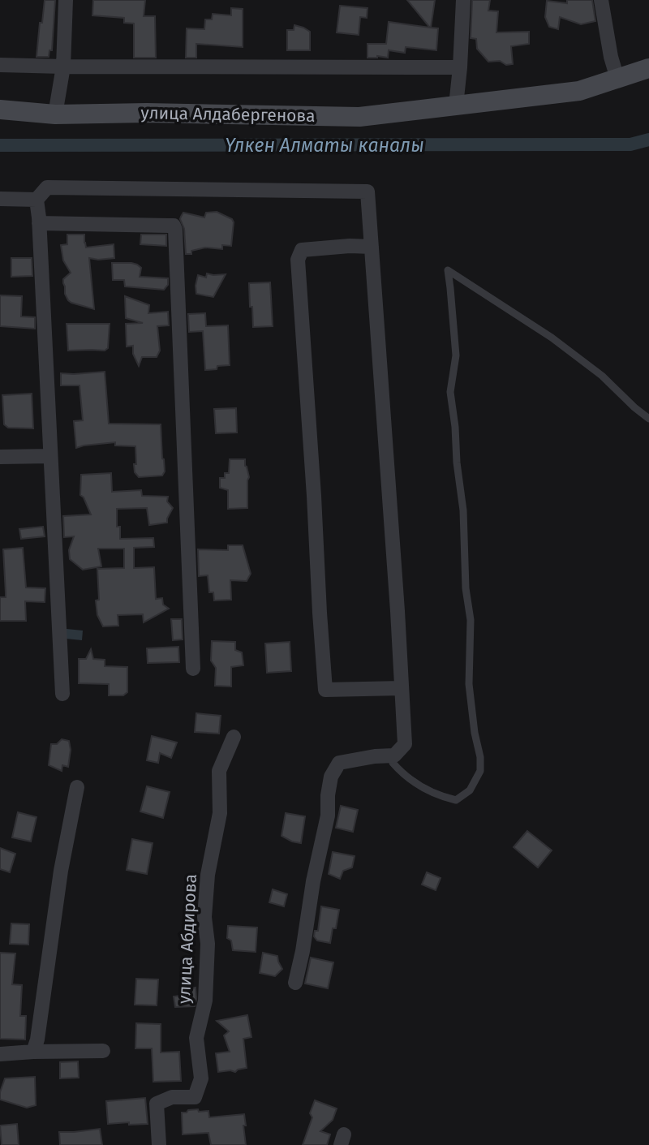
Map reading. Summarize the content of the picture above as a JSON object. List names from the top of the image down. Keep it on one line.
{"streets":{"main road":["улица Алдабергенова"],"street":["улица Абдирова"]},"water":["Үлкен Алматы каналы"]}
